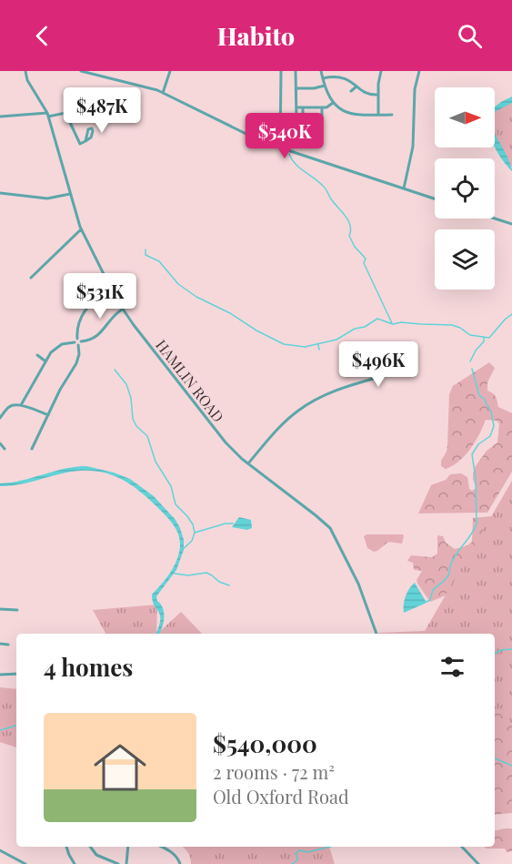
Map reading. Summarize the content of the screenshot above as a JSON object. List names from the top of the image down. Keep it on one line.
{"streets":{"street":["HAMLIN ROAD"]},"north":"right","page":{"header":"Habito","price":["$487K","$540K","$531K","$496K"],"heading":"4 homes","list":[{"name":"$540,000","note":"2 rooms · 72 m² · Old Oxford Road"}]}}
